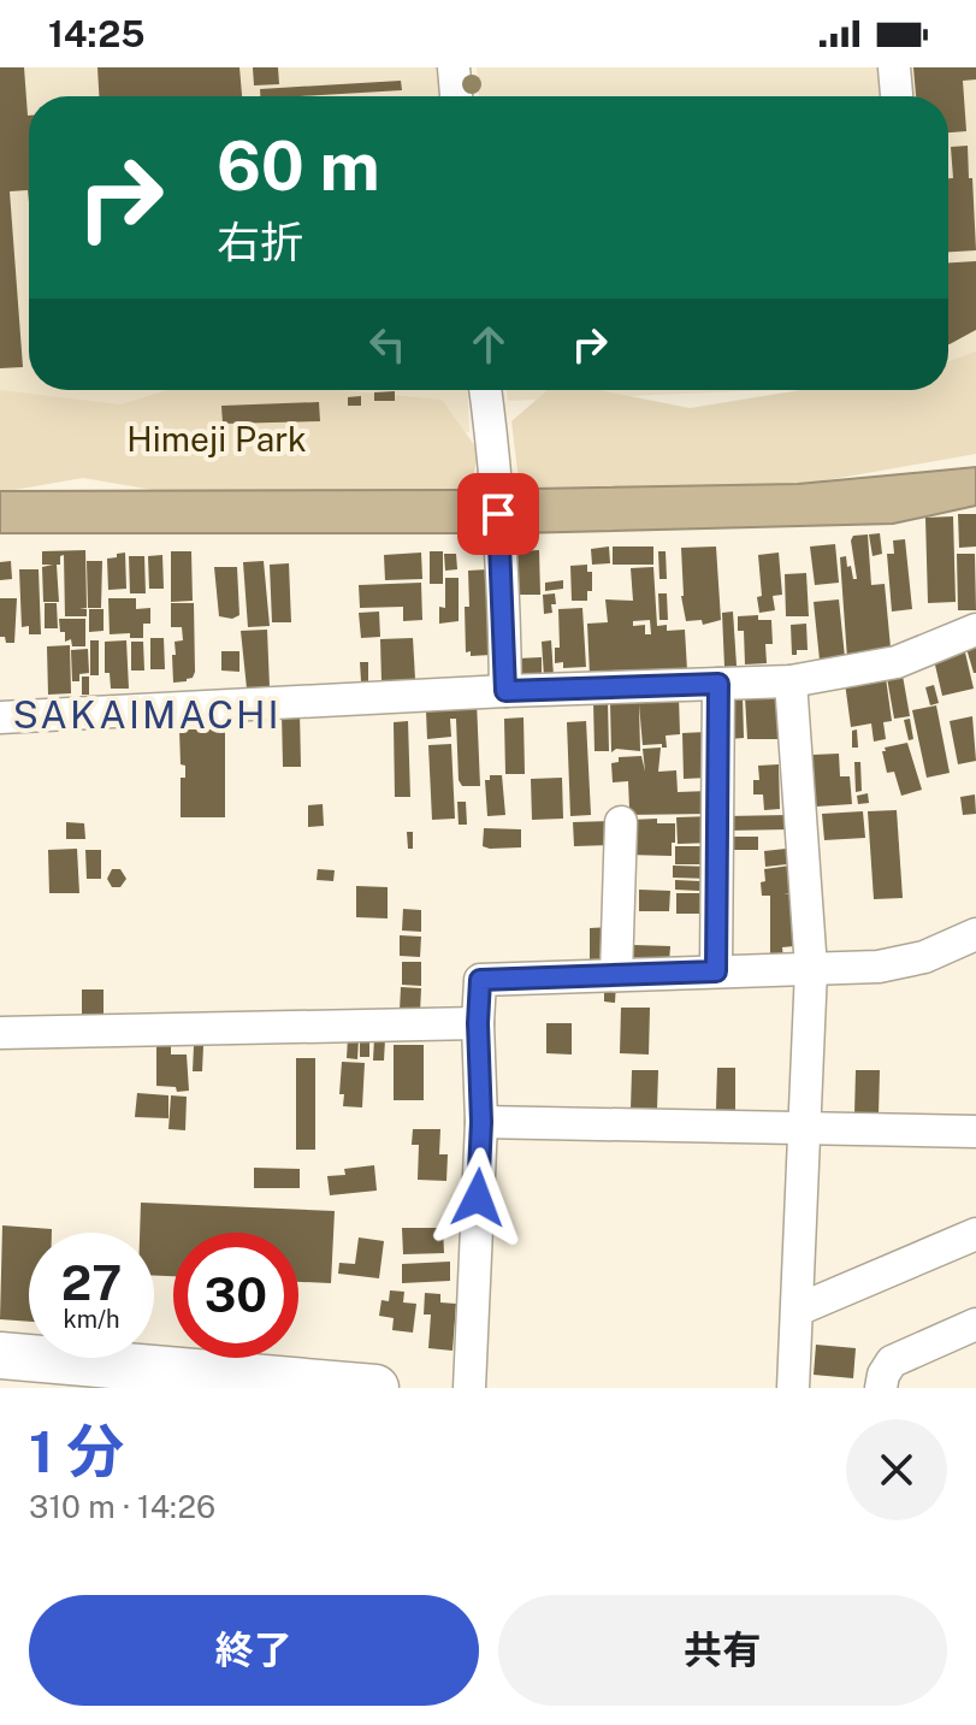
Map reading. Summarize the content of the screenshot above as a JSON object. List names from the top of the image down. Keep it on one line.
{"districts":["SAKAIMACHI"],"parks":["Himeji Park"],"page":{"status":"14:25","turn":["60 m","右折"],"speed":"27 km/h","limit":"30","heading":["1 分","310 m · 14:26"],"buttons":["終了","共有"]}}
